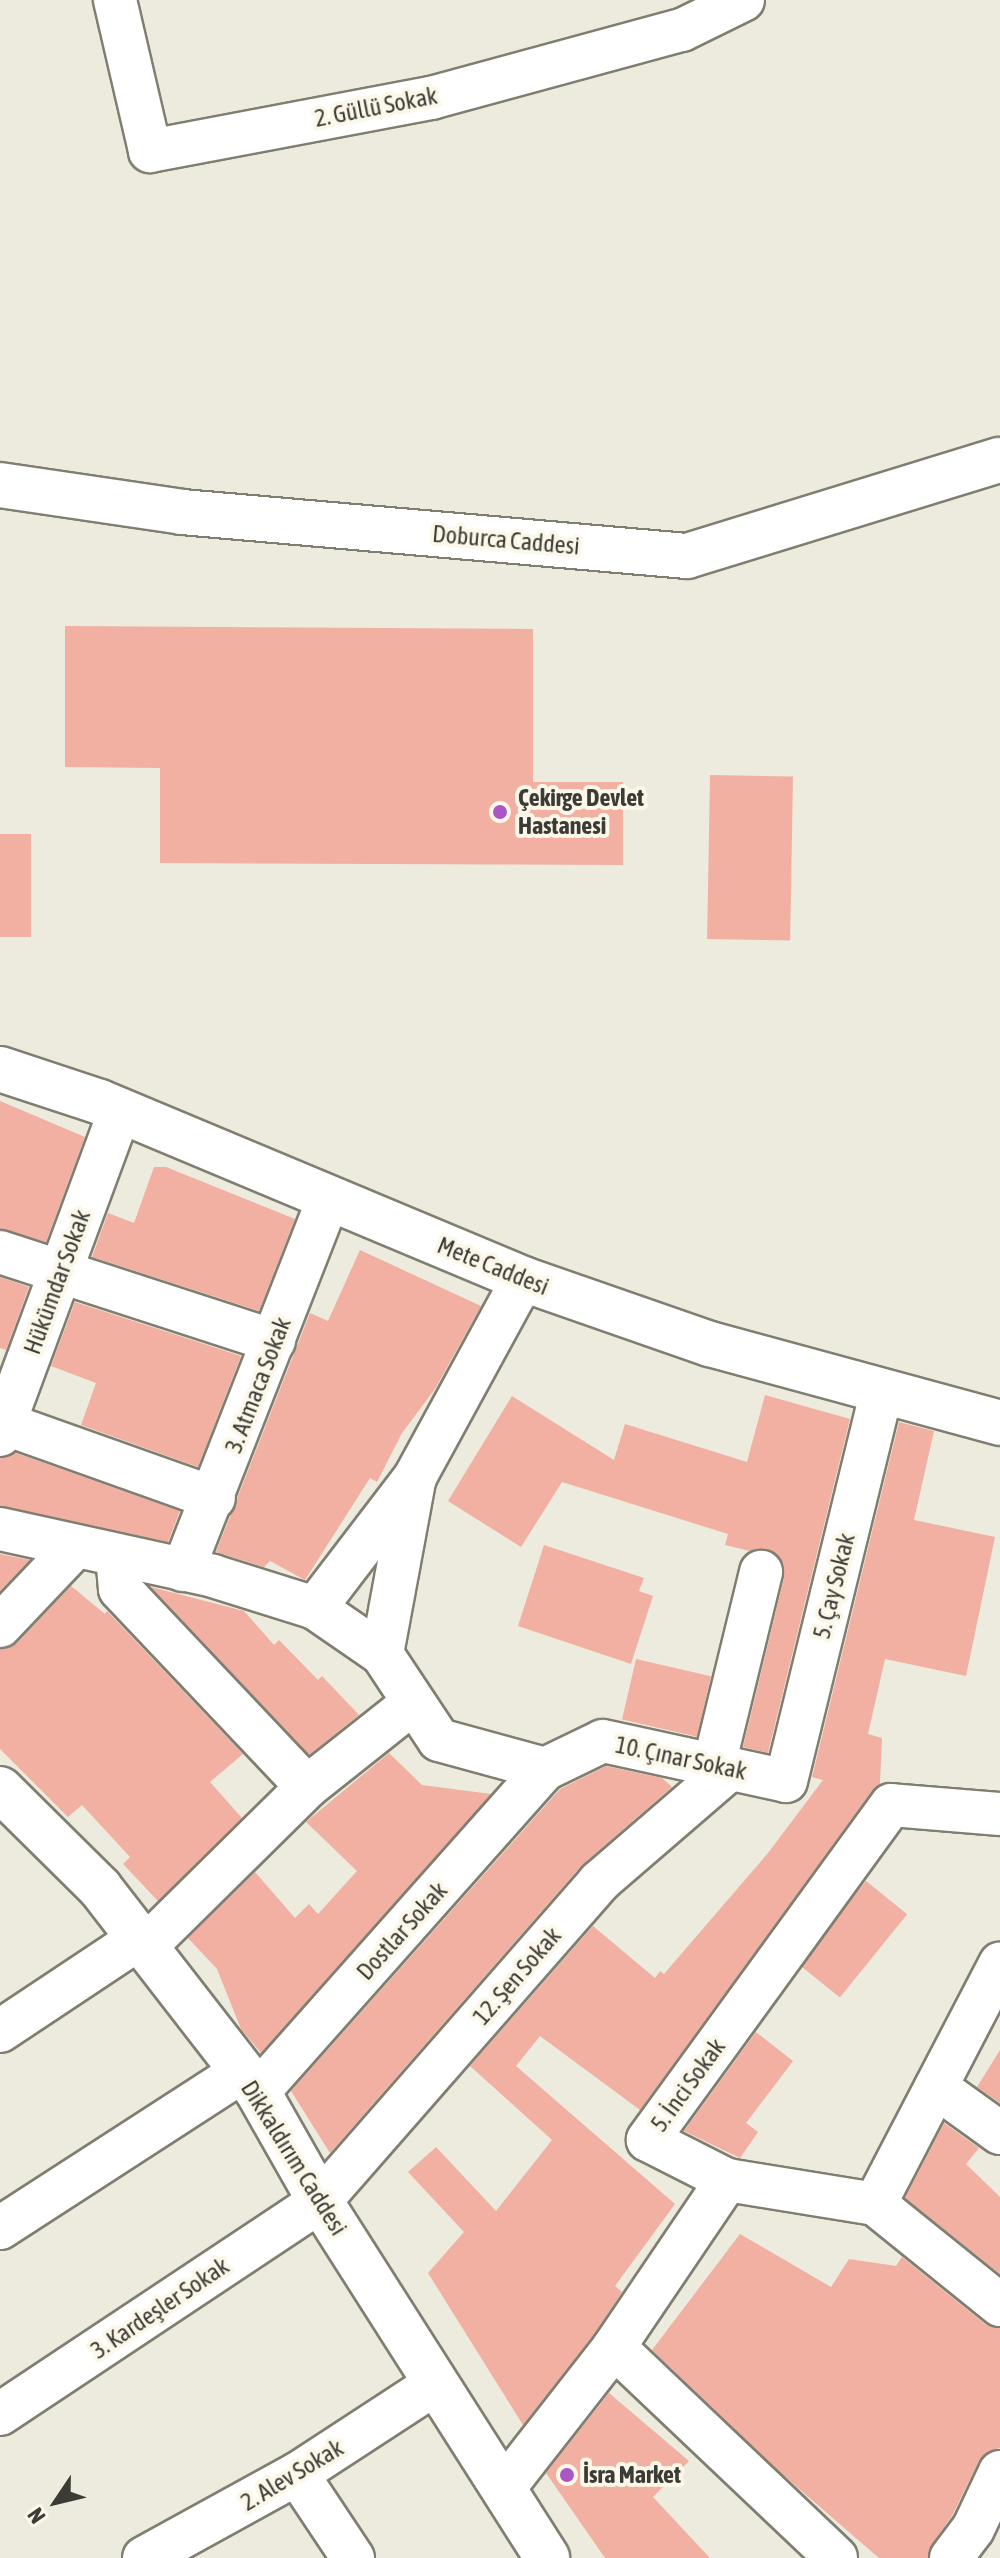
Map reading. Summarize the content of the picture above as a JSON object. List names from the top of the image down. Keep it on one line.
{"streets":{"main road":["Doburca Caddesi","Mete Caddesi","Dikkaldırım Caddesi"],"street":["2. Güllü Sokak","Hükümdar Sokak","3. Atmaca Sokak","5. Çay Sokak","10. Çınar Sokak","Dostlar Sokak","12. Şen Sokak","5. İnci Sokak","3. Kardeşler Sokak","2. Alev Sokak"]},"crossings":[["Mete Caddesi","3. Atmaca Sokak"],["Mete Caddesi","5. Çay Sokak"],["5. Çay Sokak","10. Çınar Sokak"],["10. Çınar Sokak","Dostlar Sokak"],["10. Çınar Sokak","12. Şen Sokak"],["Dostlar Sokak","Dikkaldırım Caddesi"],["12. Şen Sokak","Dikkaldırım Caddesi"],["12. Şen Sokak","3. Kardeşler Sokak"],["Dikkaldırım Caddesi","3. Kardeşler Sokak"],["Dikkaldırım Caddesi","2. Alev Sokak"]],"places":["Çekirge Devlet Hastanesi","İsra Market"],"north":"bottom left"}
